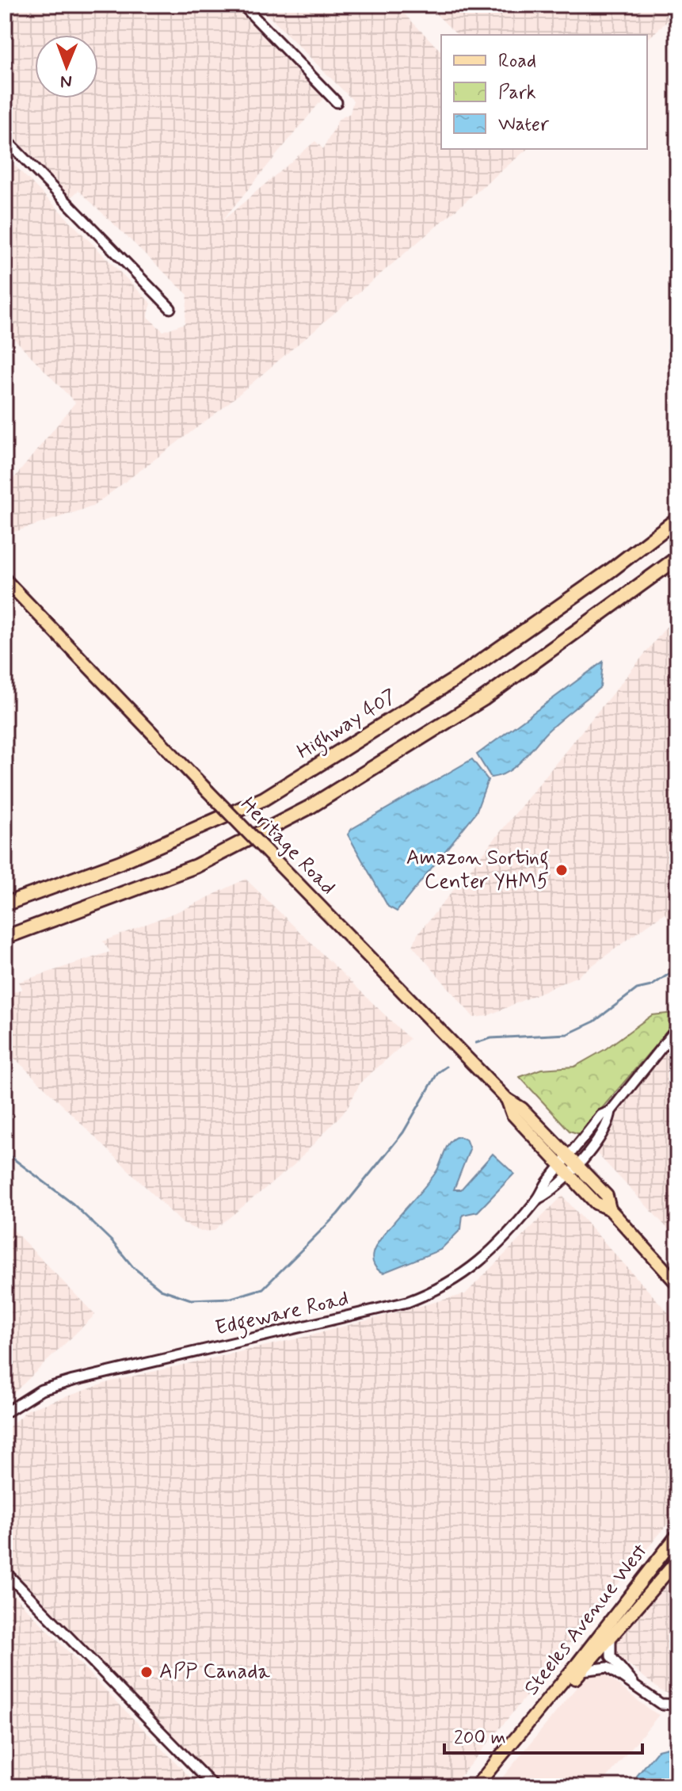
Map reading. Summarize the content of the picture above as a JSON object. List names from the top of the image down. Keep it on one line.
{"streets":{"highway":["Highway 407"],"main road":["Heritage Road","Steeles Avenue West"],"street":["Edgeware Road"]},"crossings":[["Heritage Road","Edgeware Road"]],"places":["Amazon Sorting Center YHM5","APP Canada"],"legend":["Road","Park","Water"],"scale_bar":"200 m","north":"bottom"}
